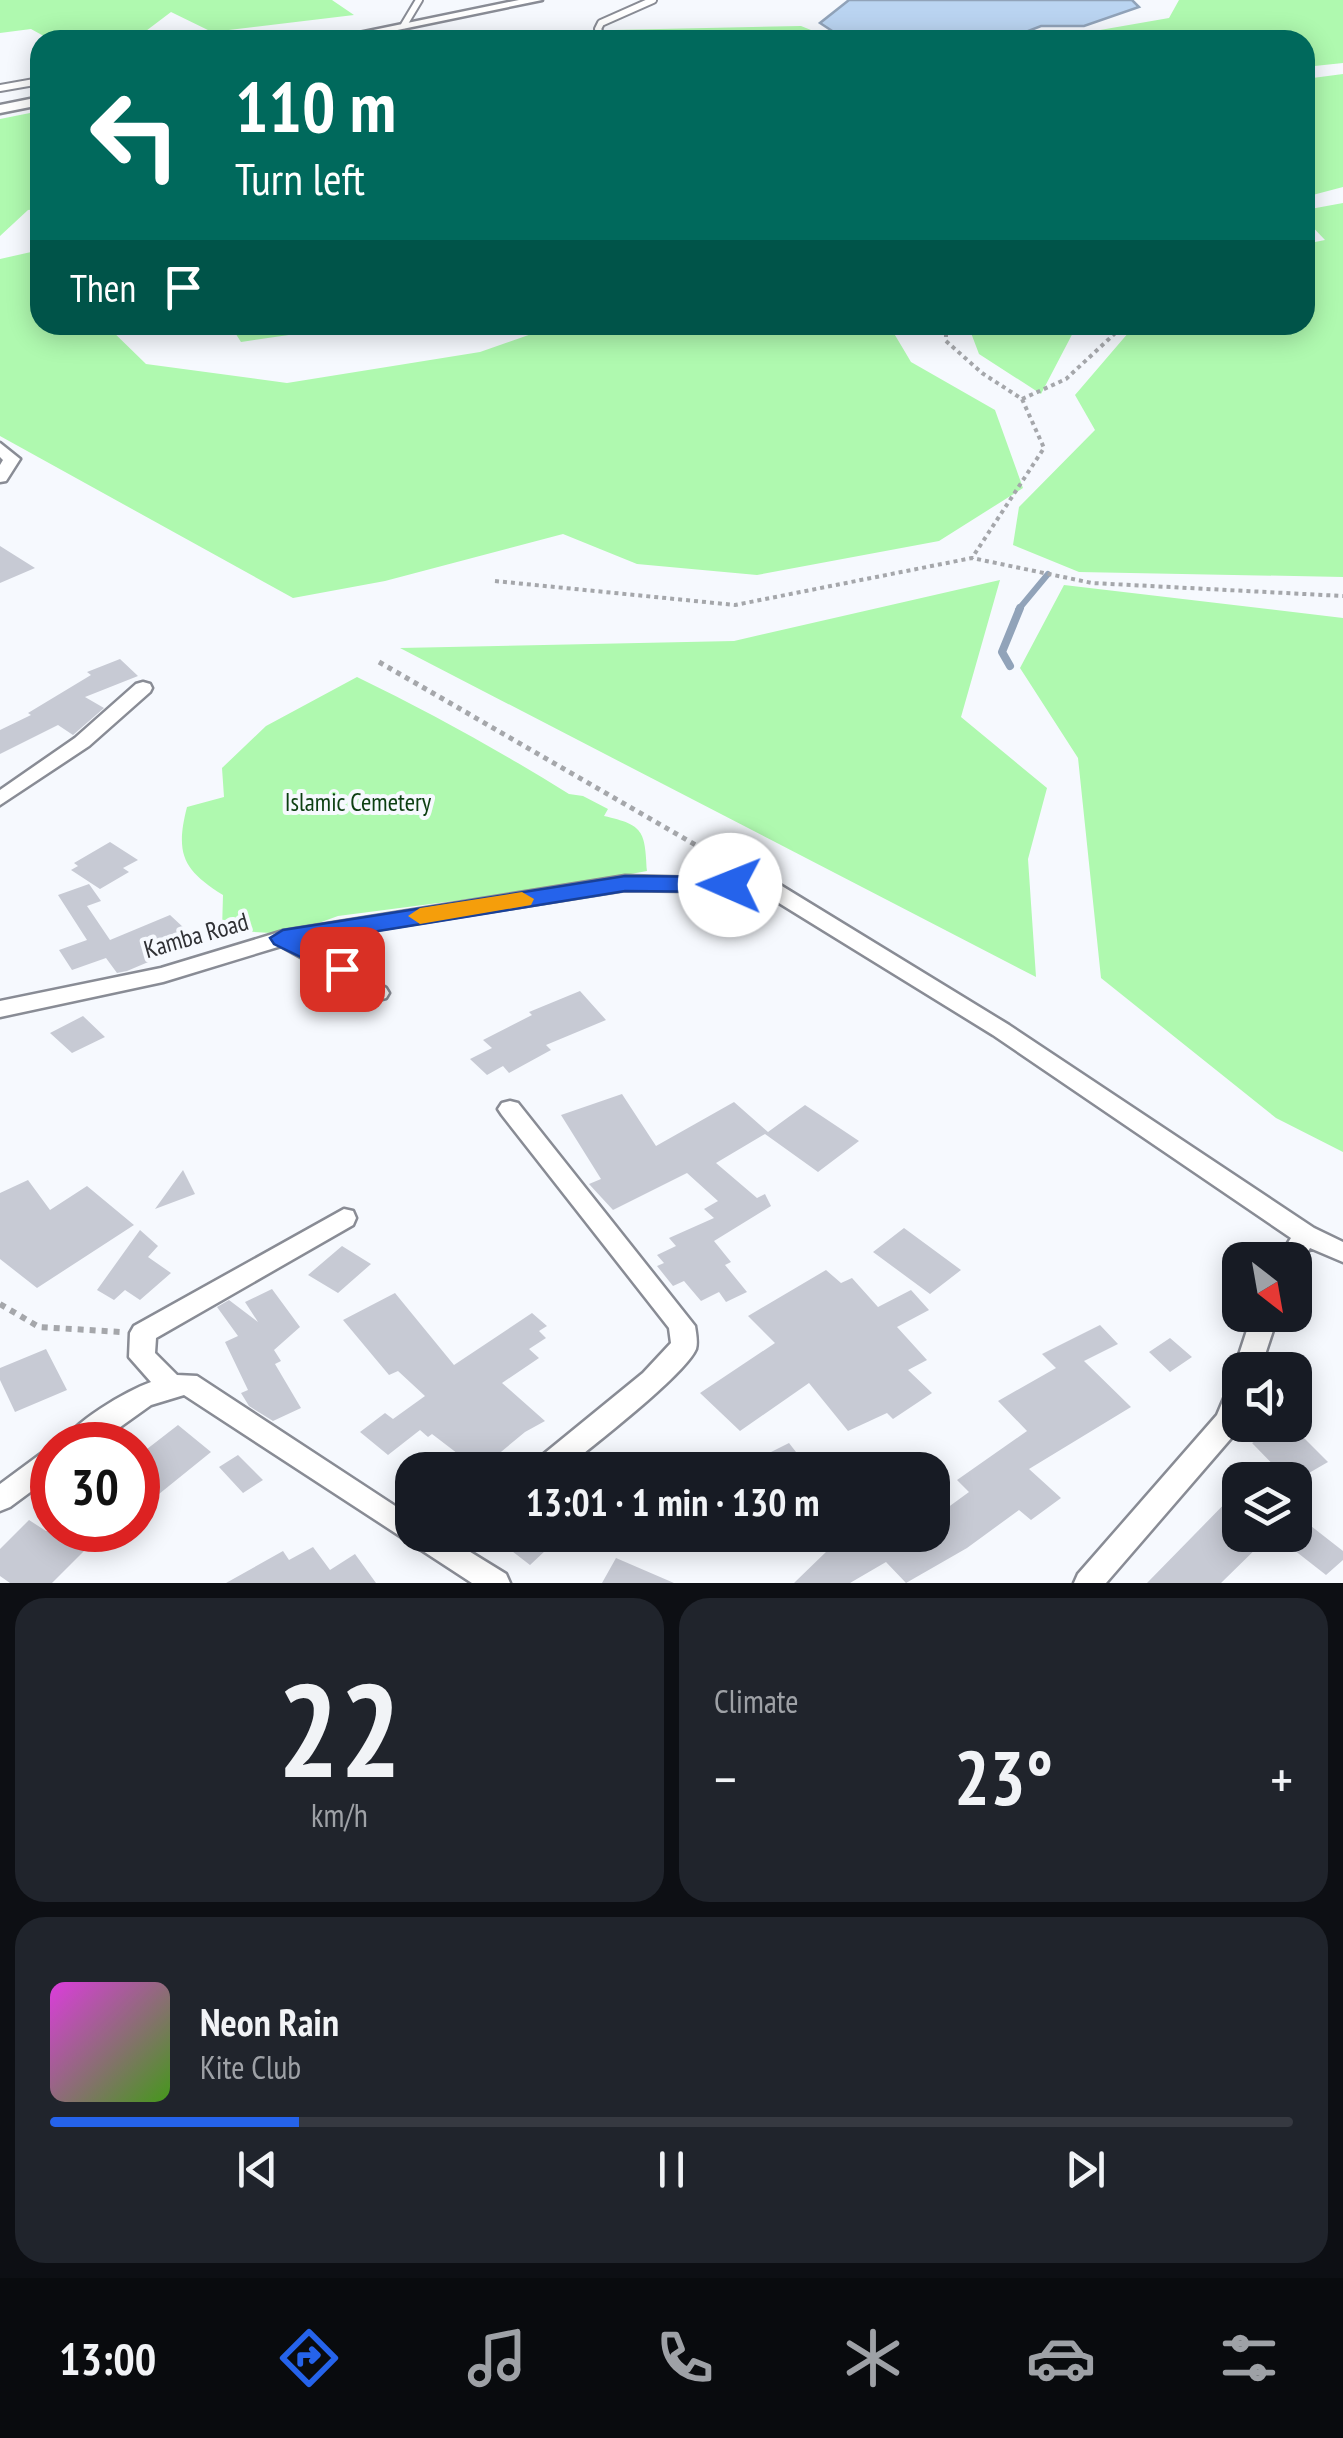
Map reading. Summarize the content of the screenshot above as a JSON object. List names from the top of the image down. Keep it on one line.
{"streets":{"street":["Kamba Road"]},"parks":["Islamic Cemetery"],"north":"bottom right","page":{"turn":["110 m","Turn left"],"then":"Then","limit":"30","trip":"13:01 · 1 min · 130 m","tile":[["22","km/h"],"Climate"],"heat":["−","23°","+"],"song":["Neon Rain","Kite Club"],"tabs":"13:00"}}
